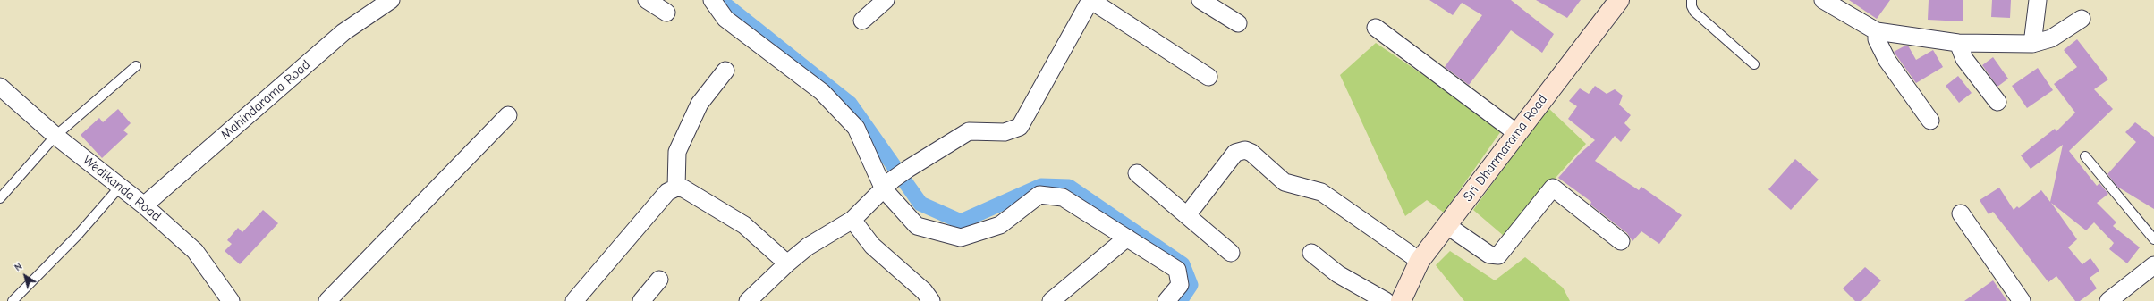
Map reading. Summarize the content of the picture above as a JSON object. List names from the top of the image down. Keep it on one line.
{"streets":{"street":["Mahindarama Road","Sri Dharmarama Road","Wedikanda Road"]},"crossings":[["Mahindarama Road","Wedikanda Road"]],"north":"top left"}
